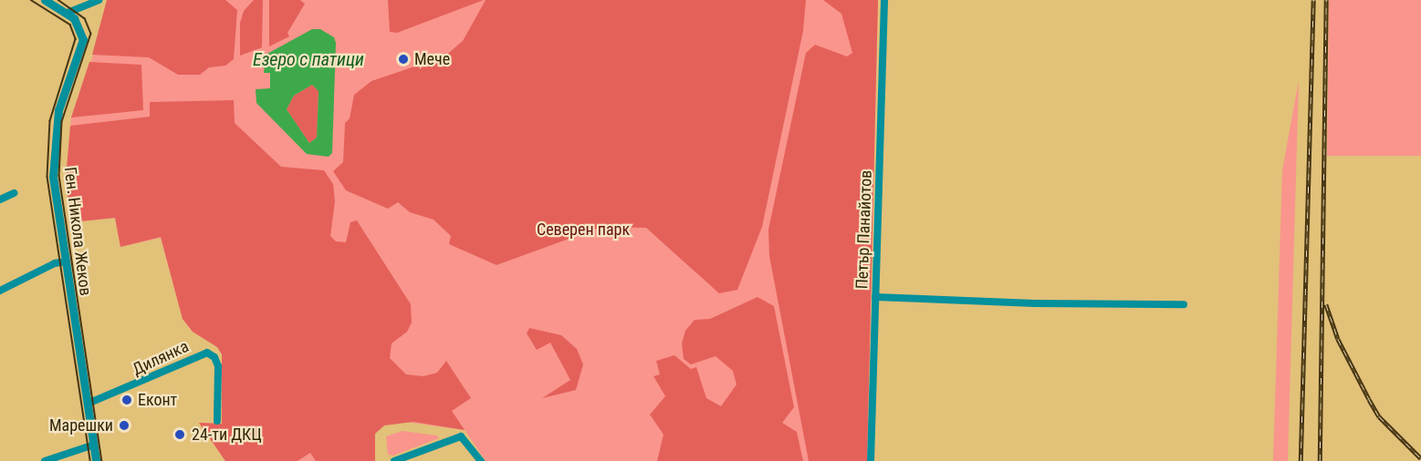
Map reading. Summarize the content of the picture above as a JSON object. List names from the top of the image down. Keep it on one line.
{"streets":{"street":["Петър Панайотов","Ген. Никола Жеков","Дилянка"]},"crossings":[["Ген. Никола Жеков","Дилянка"]],"water":["Езеро с патици"],"parks":["Северен парк"],"places":["Мече","Еконт","Марешки","24-ти ДКЦ"]}
